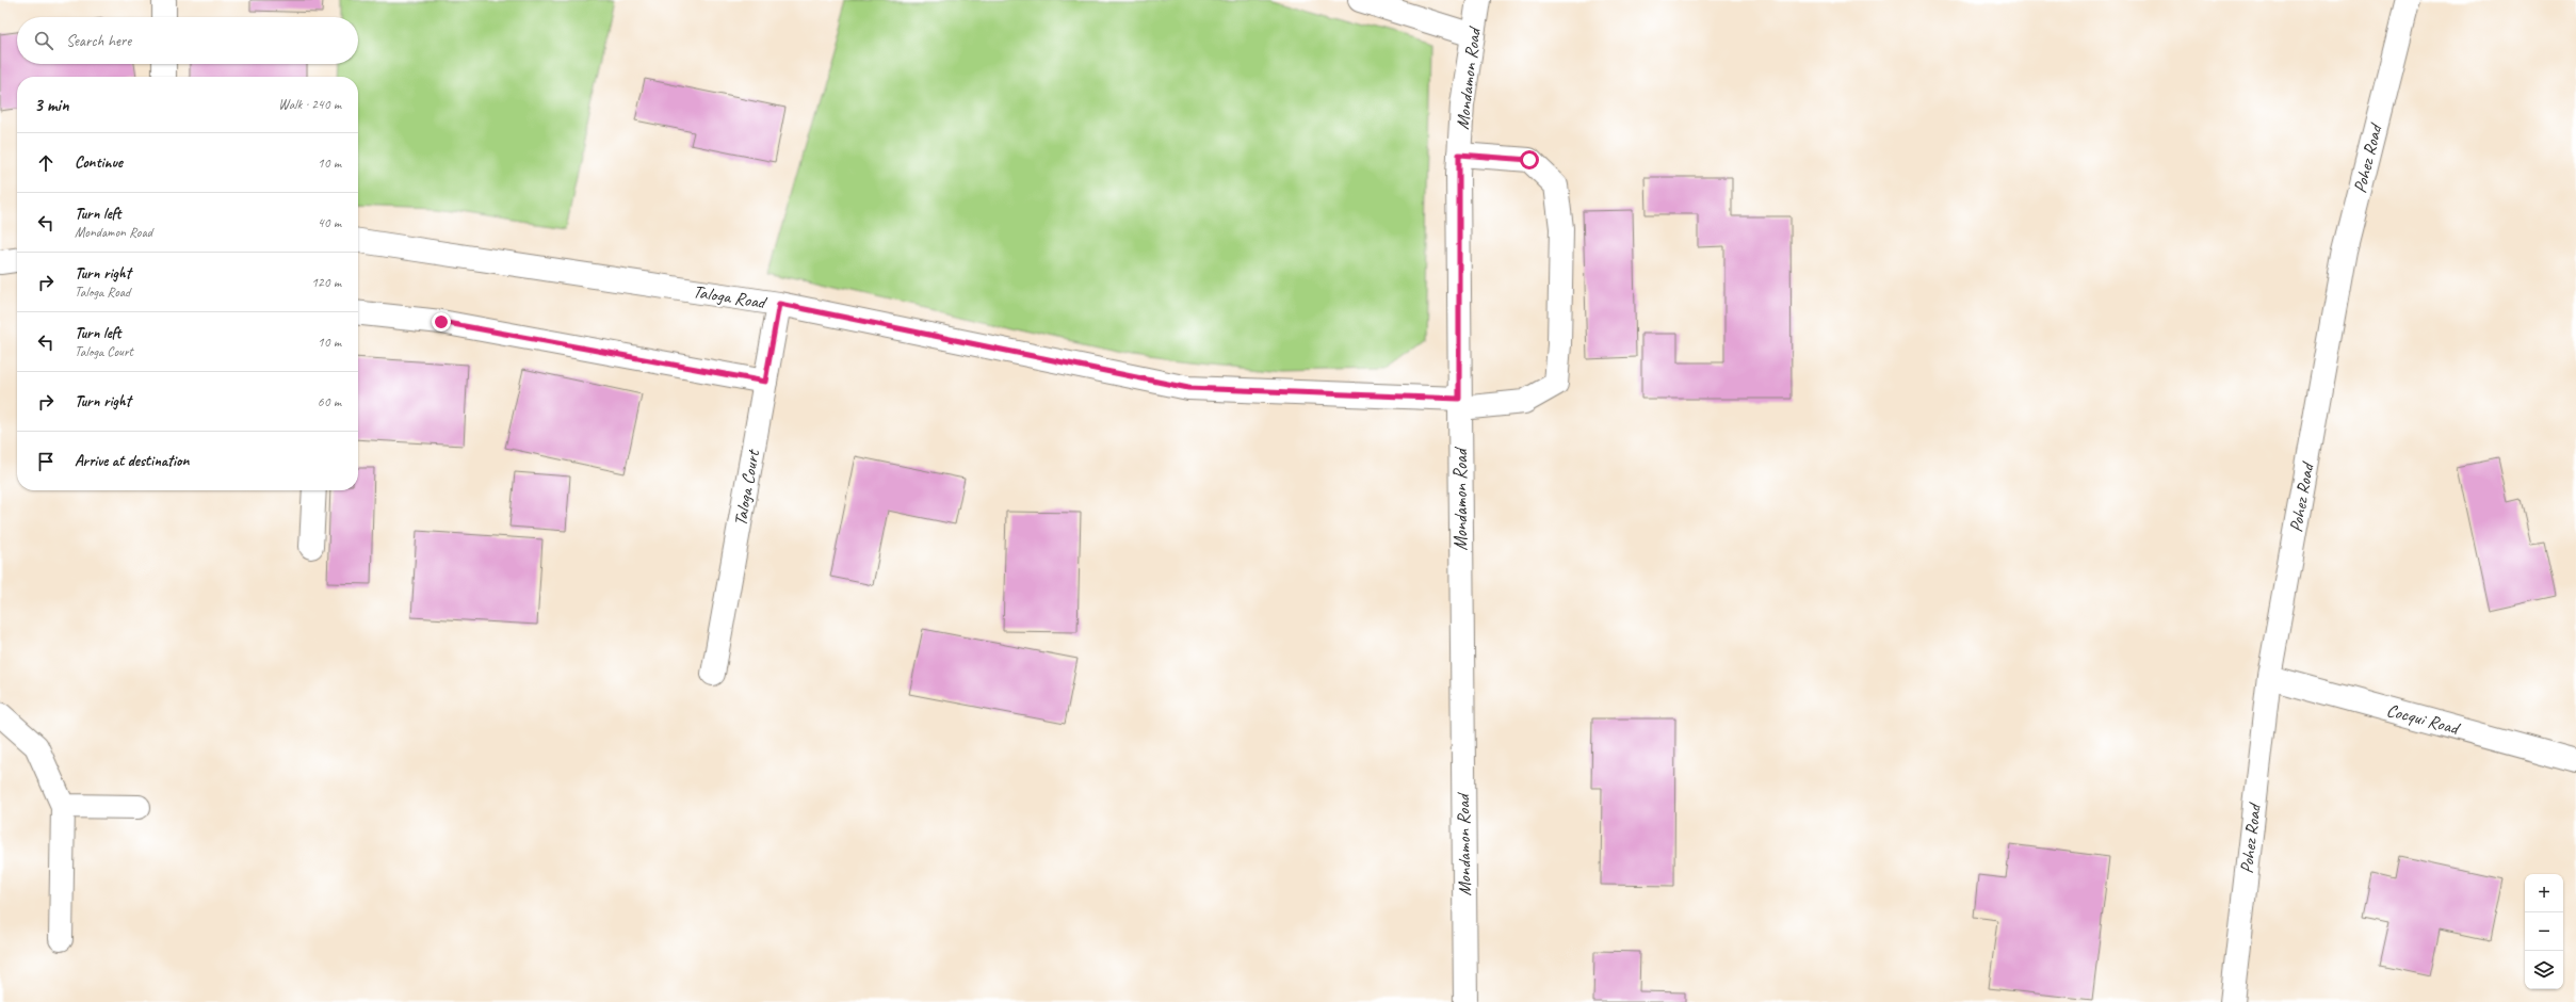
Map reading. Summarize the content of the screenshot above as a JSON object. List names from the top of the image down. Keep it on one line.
{"streets":{"street":["Mondamon Road","Pohez Road","Taloga Road","Taloga Court","Cocqui Road"]},"crossings":[["Mondamon Road","Taloga Road"],["Pohez Road","Cocqui Road"],["Taloga Road","Taloga Court"]],"page":{"search":"Search here","heading":["3 min","Walk · 240 m"],"list":[["Continue","10 m"],["Turn left","Mondamon Road","40 m"],["Turn right","Taloga Road","120 m"],["Turn left","Taloga Court","10 m"],["Turn right","60 m"],"Arrive at destination"],"map_buttons":["+","−"]}}
